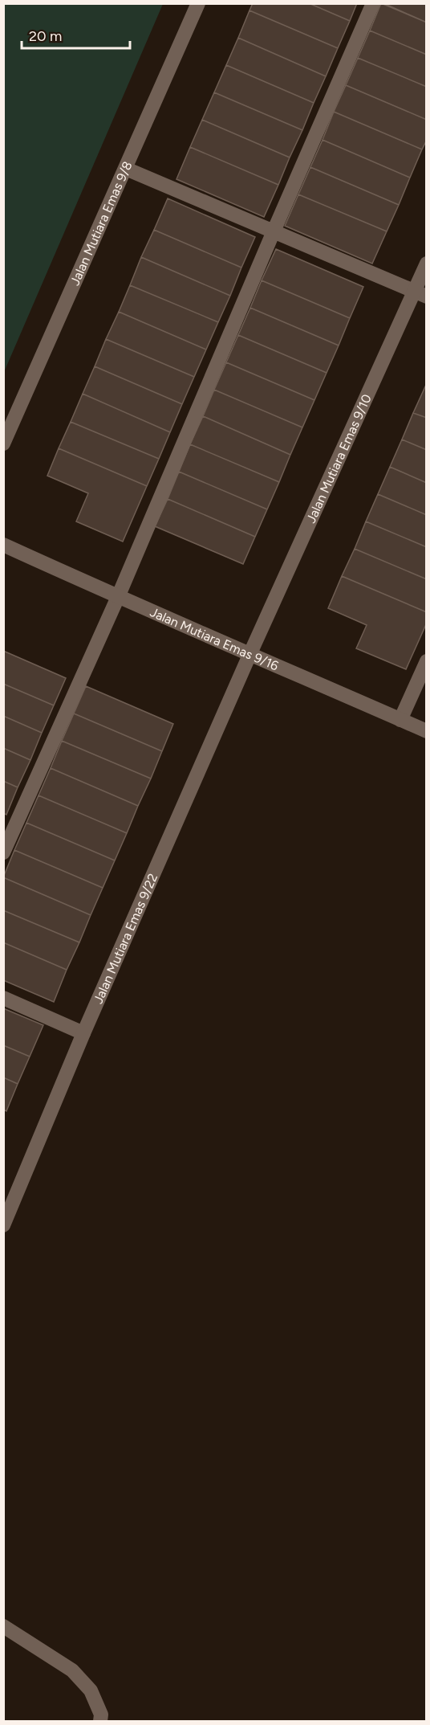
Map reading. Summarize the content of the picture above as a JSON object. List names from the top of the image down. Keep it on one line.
{"streets":{"street":["Jalan Mutiara Emas 9/8","Jalan Mutiara Emas 9/10","Jalan Mutiara Emas 9/16","Jalan Mutiara Emas 9/22"]},"crossings":[["Jalan Mutiara Emas 9/10","Jalan Mutiara Emas 9/16"],["Jalan Mutiara Emas 9/10","Jalan Mutiara Emas 9/22"],["Jalan Mutiara Emas 9/16","Jalan Mutiara Emas 9/22"]],"scale_bar":"20 m"}
